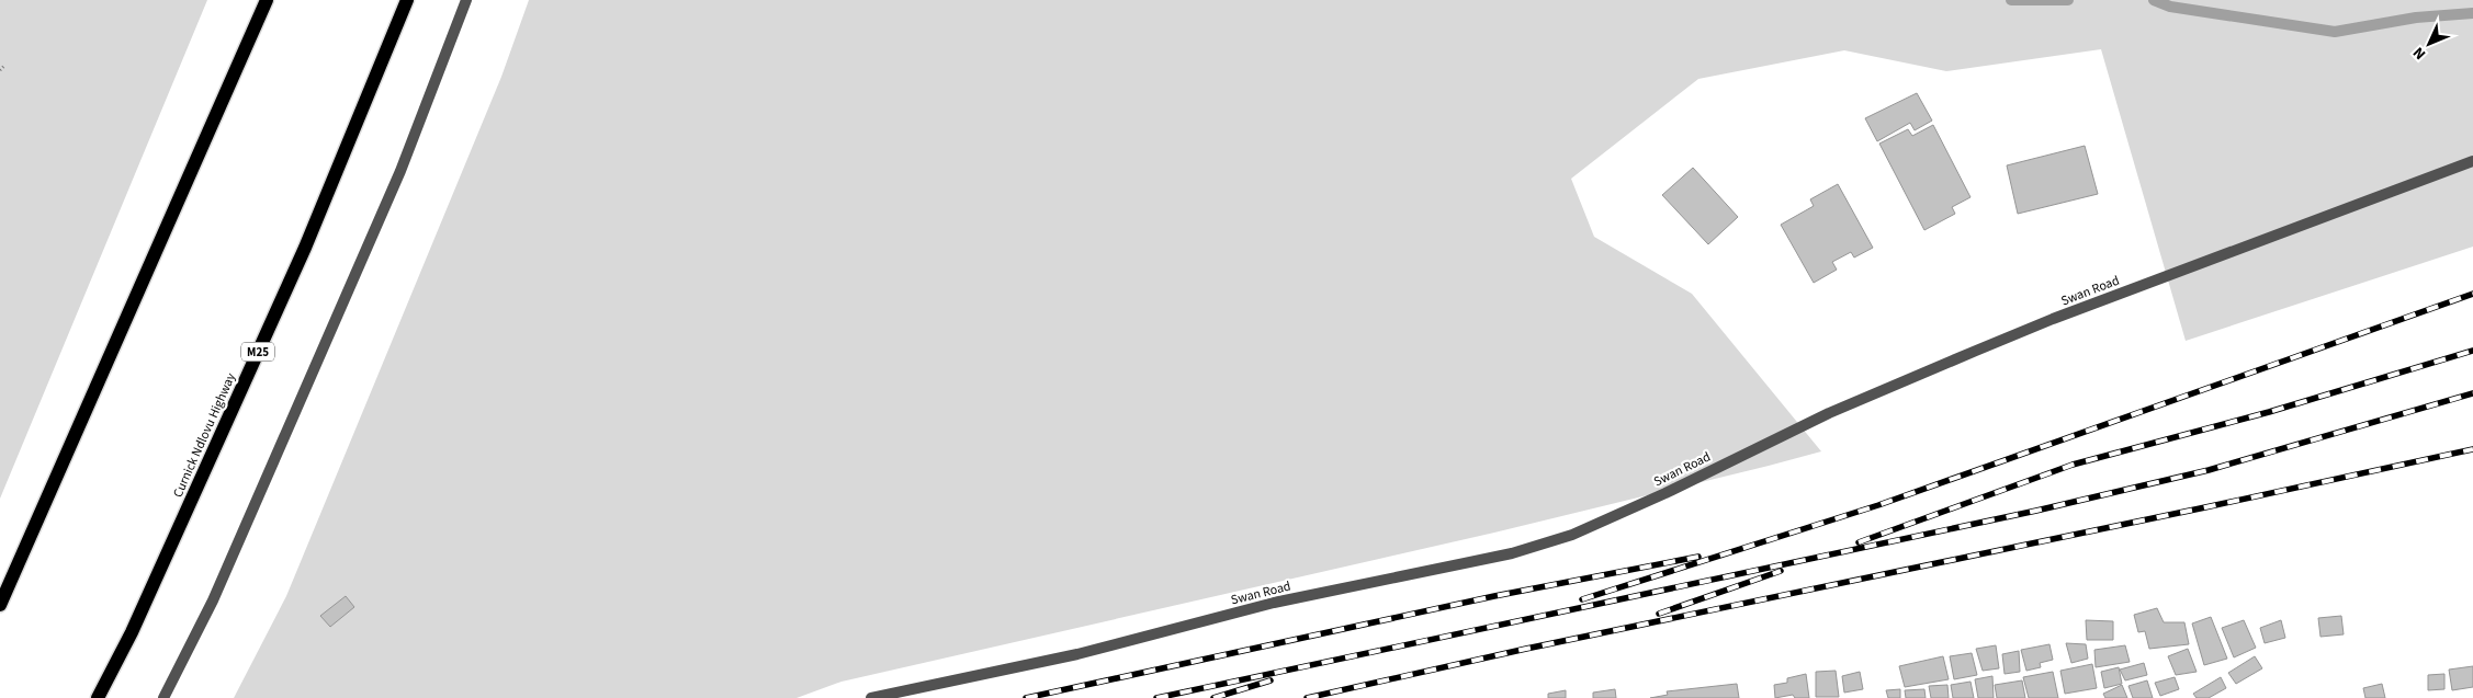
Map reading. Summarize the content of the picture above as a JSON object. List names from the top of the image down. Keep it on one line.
{"streets":{"main road":["M25","Curnick Ndlovu Highway"],"street":["Swan Road"]},"north":"bottom left"}
